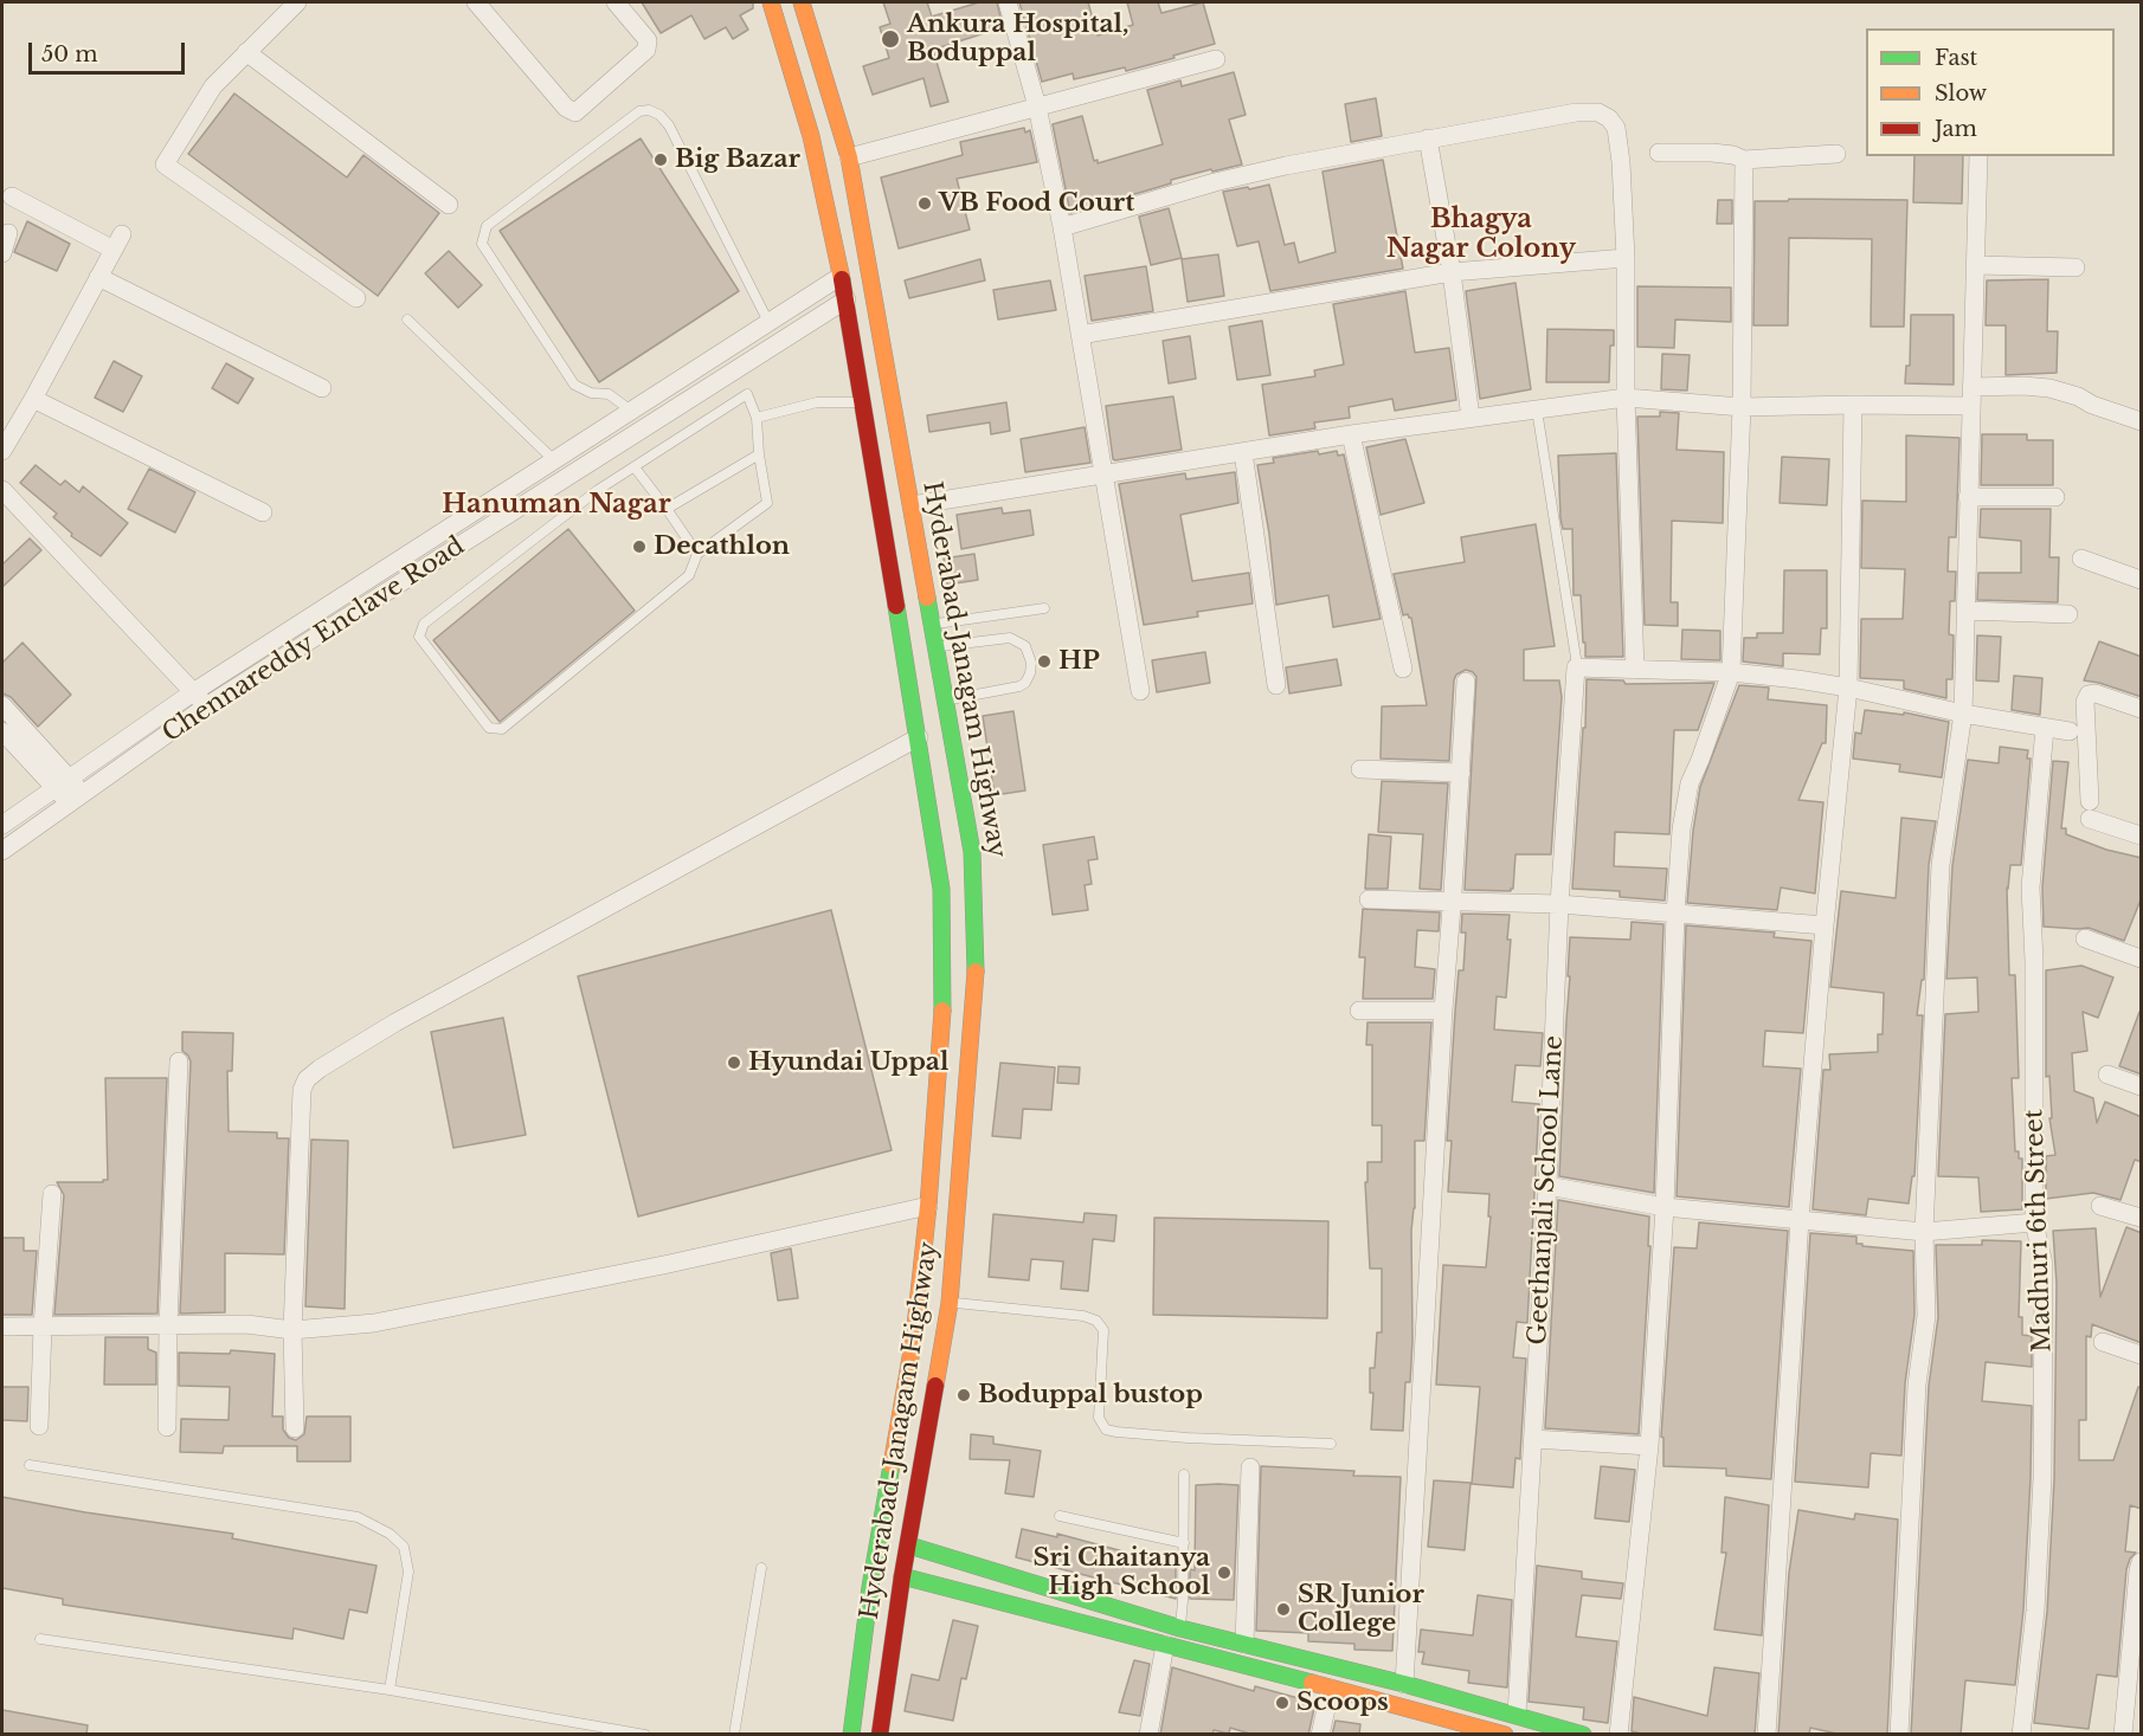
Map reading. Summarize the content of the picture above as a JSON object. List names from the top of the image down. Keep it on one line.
{"streets":{"main road":["Hyderabad-Janagam Highway"],"street":["Chennareddy Enclave Road","Geethanjali School Lane","Madhuri 6th Street"]},"crossings":[["Chennareddy Enclave Road","Hyderabad-Janagam Highway"]],"districts":["Bhagya Nagar Colony","Hanuman Nagar"],"places":["Ankura Hospital, Boduppal","Big Bazar","VB Food Court","Decathlon","HP","Hyundai Uppal","Boduppal bustop","Sri Chaitanya High School","SR Junior College","Scoops"],"legend":["Fast","Slow","Jam"],"scale_bar":"50 m"}
